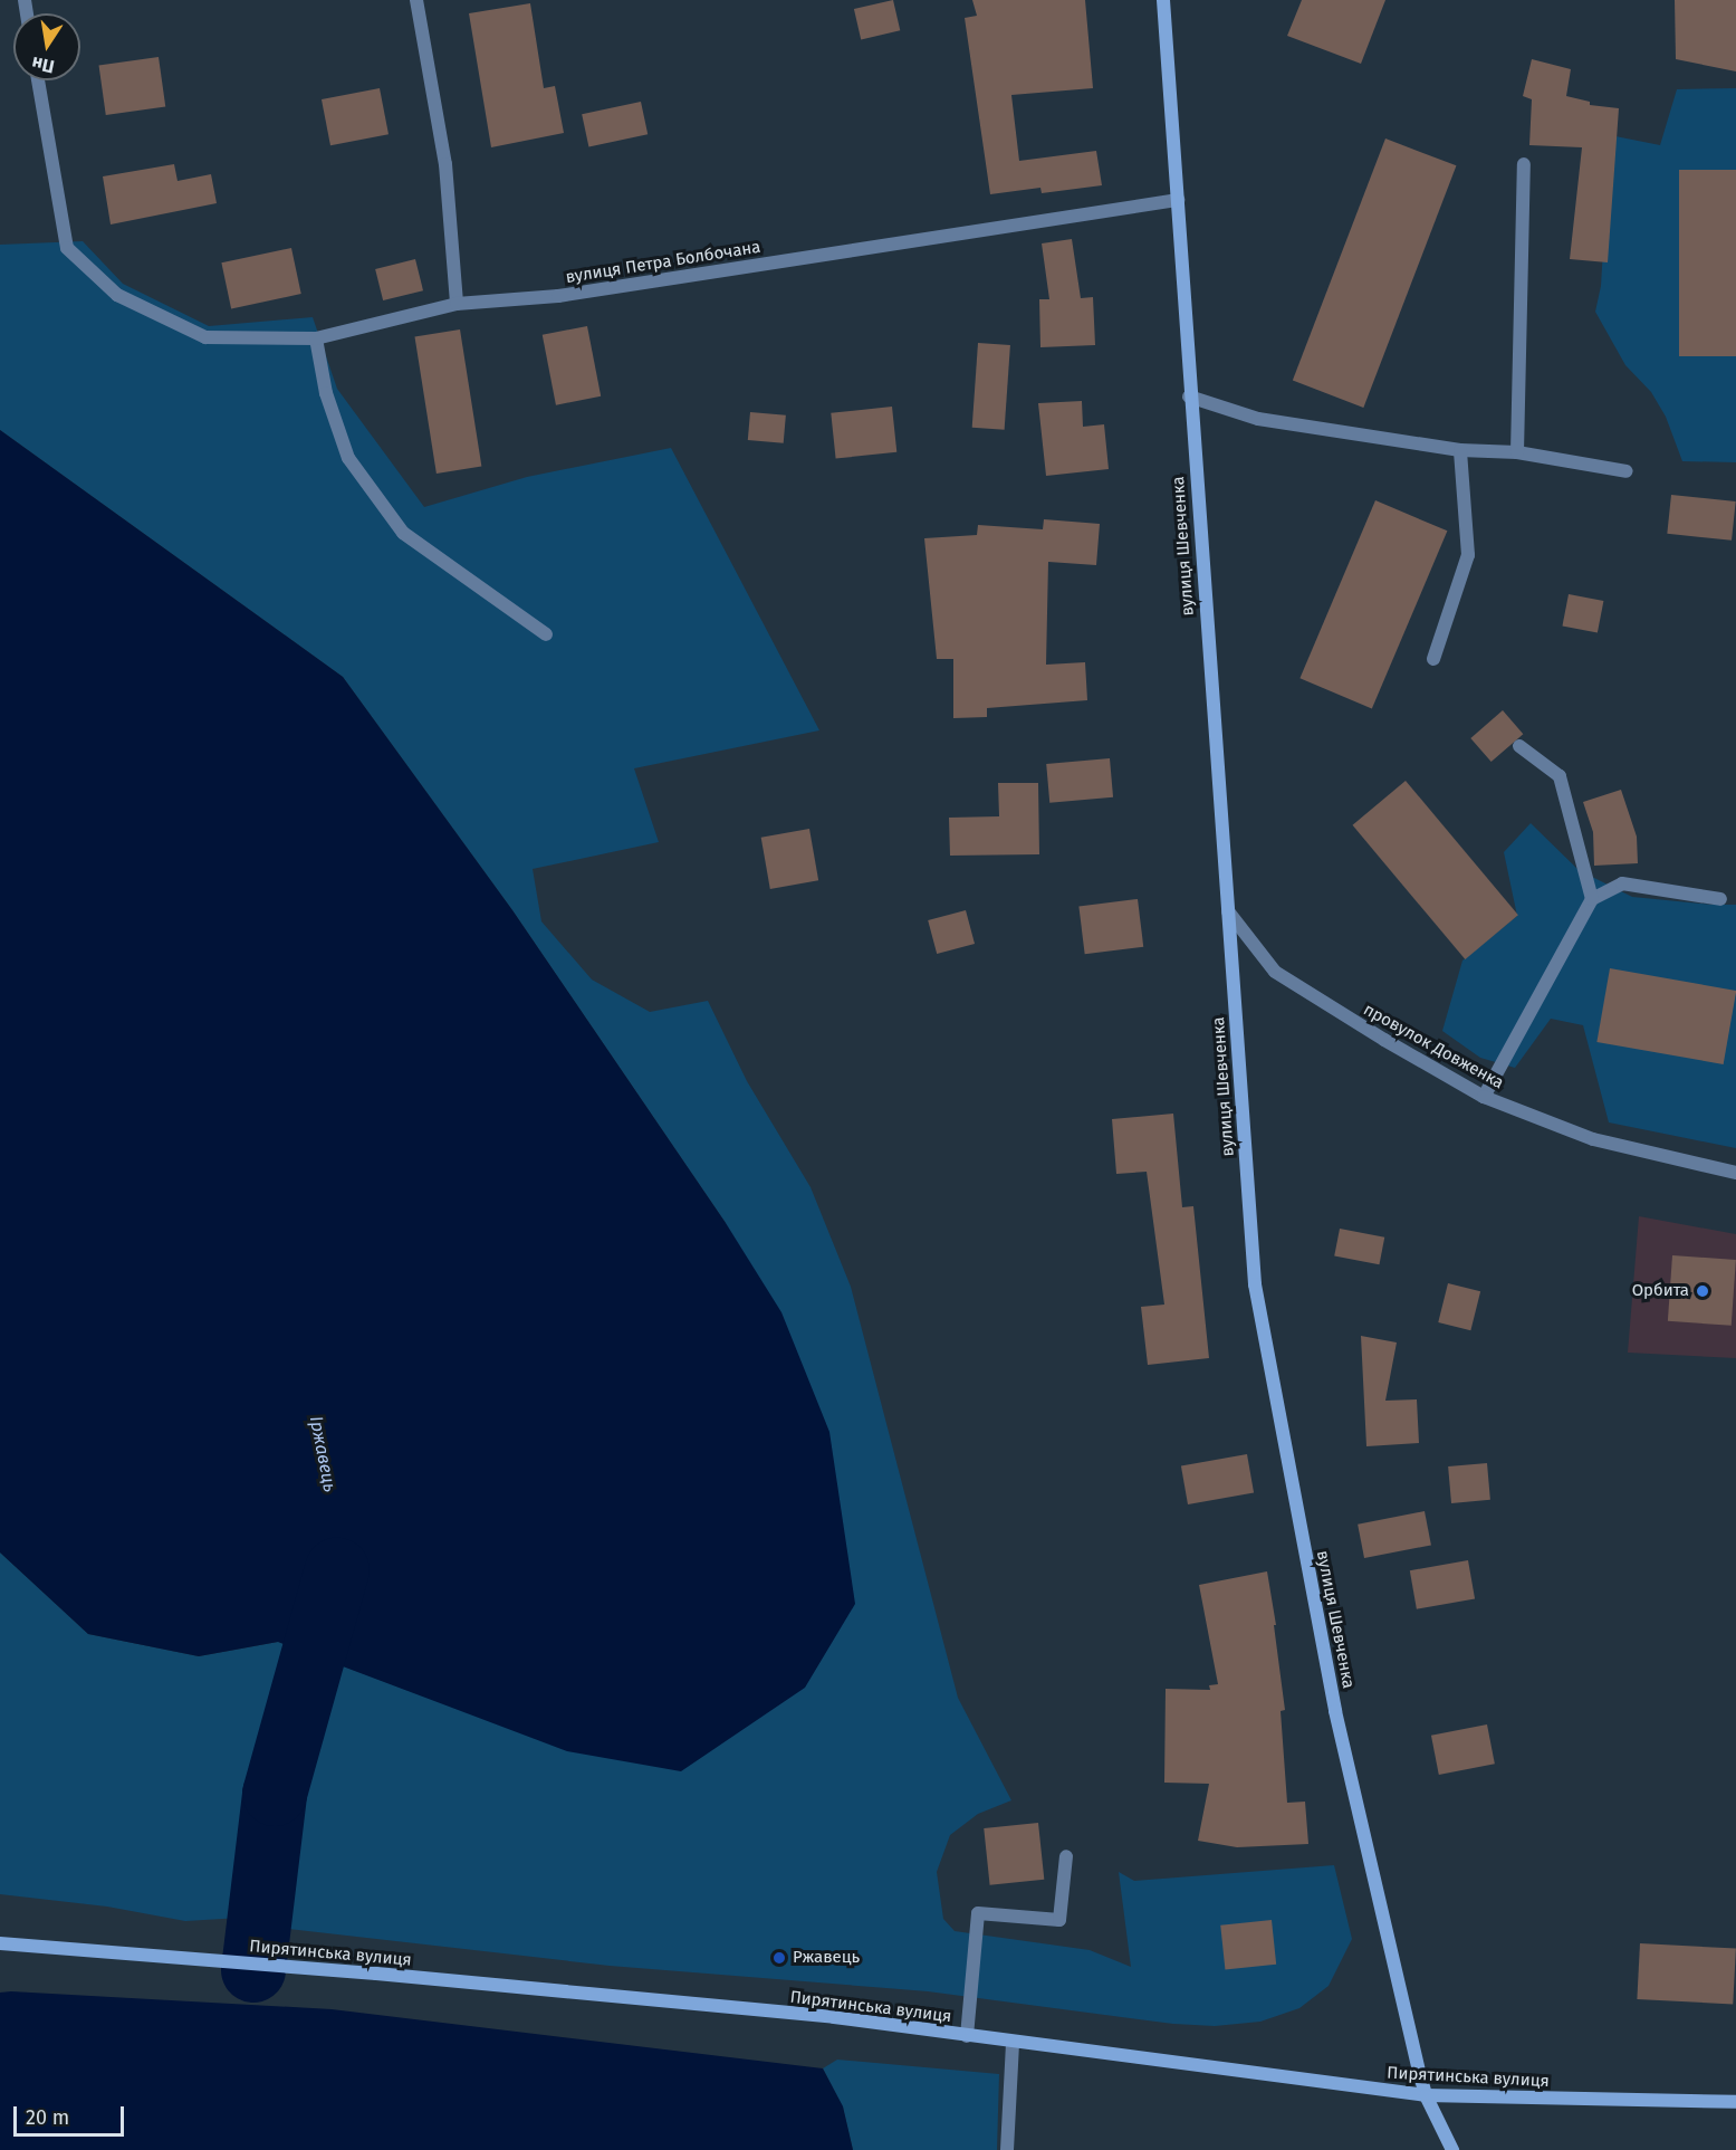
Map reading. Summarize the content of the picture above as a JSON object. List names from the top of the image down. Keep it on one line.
{"streets":{"street":["вулиця Петра Болбочана","вулиця Шевченка","провулок Довженка","Пирятинська вулиця"]},"crossings":[["вулиця Петра Болбочана","вулиця Шевченка"],["вулиця Шевченка","провулок Довженка"],["вулиця Шевченка","Пирятинська вулиця"]],"water":["Іржавець"],"places":["Орбита","Ржавець"],"scale_bar":"20 m","north":"bottom"}
